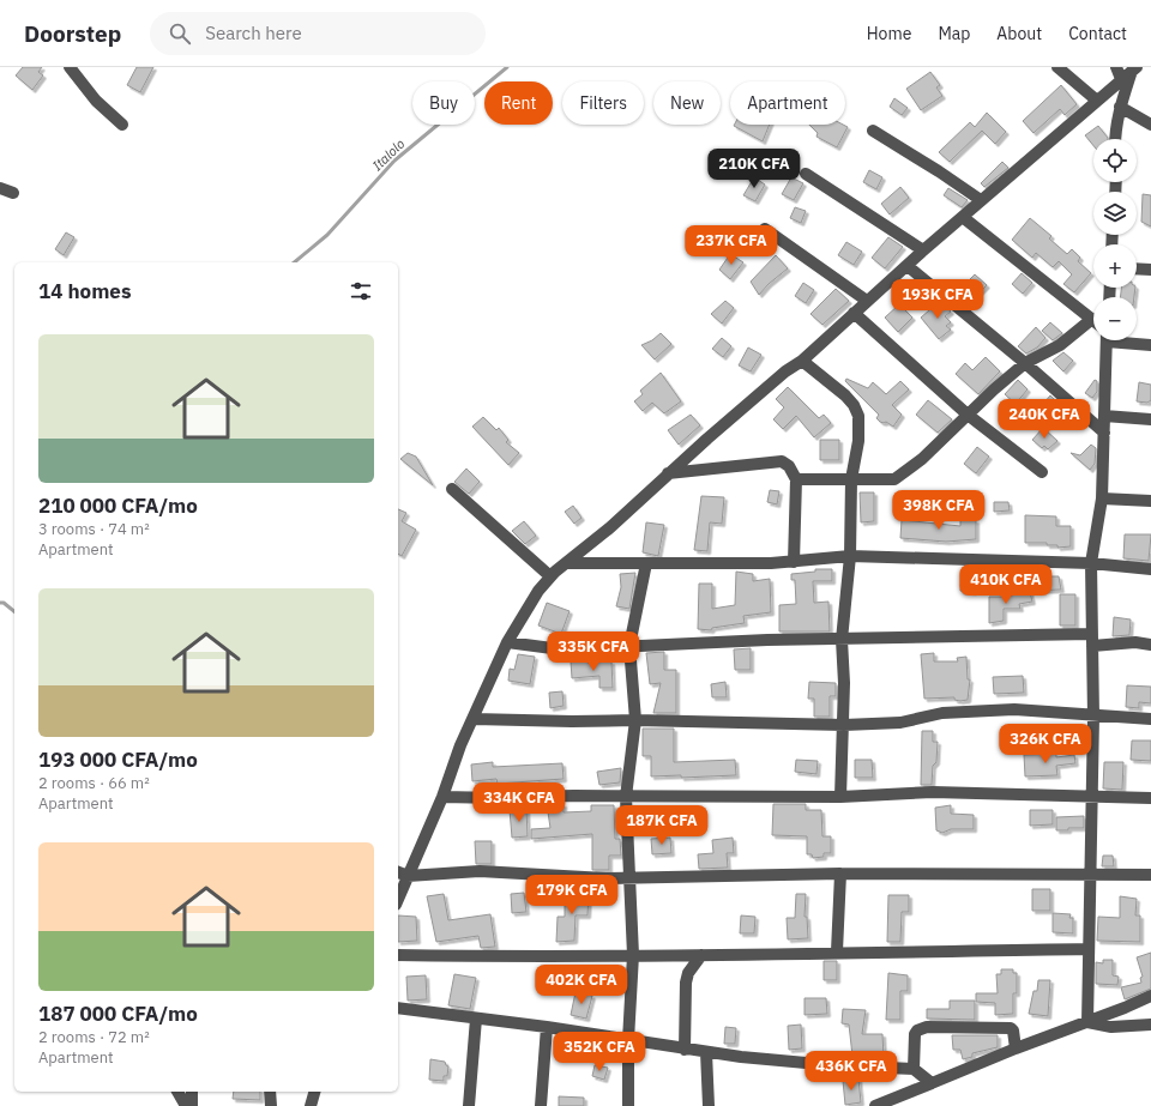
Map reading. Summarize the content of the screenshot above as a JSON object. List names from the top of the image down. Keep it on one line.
{"water":["Italolo"],"page":{"header":"Doorstep","search":"Search here","nav":["Home","Map","About","Contact"],"chip":["Buy","Rent","Filters","New","Apartment"],"map_buttons":["+","−"],"price":["210K CFA","237K CFA","193K CFA","240K CFA","398K CFA","410K CFA","335K CFA","326K CFA","334K CFA","187K CFA","179K CFA","402K CFA","352K CFA","436K CFA"],"heading":"14 homes","list":[{"name":"210 000 CFA/mo","note":"3 rooms · 74 m² · Apartment"},{"name":"193 000 CFA/mo","note":"2 rooms · 66 m² · Apartment"},{"name":"187 000 CFA/mo","note":"2 rooms · 72 m² · Apartment"}]}}
